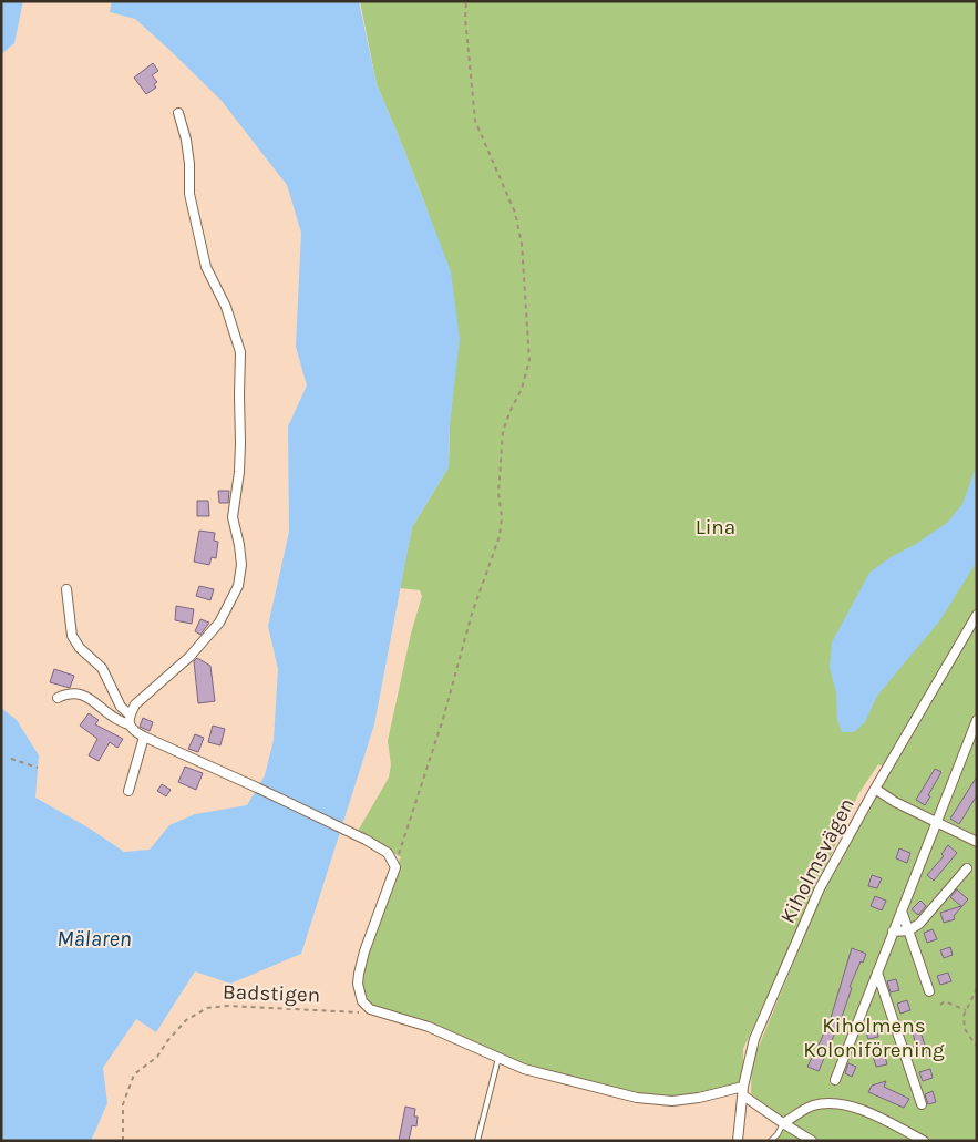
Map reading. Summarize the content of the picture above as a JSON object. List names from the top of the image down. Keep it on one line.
{"streets":{"street":["Kiholmsvägen"],"path":["Badstigen"]},"water":["Mälaren"],"parks":["Lina","Kiholmens Koloniförening"]}
